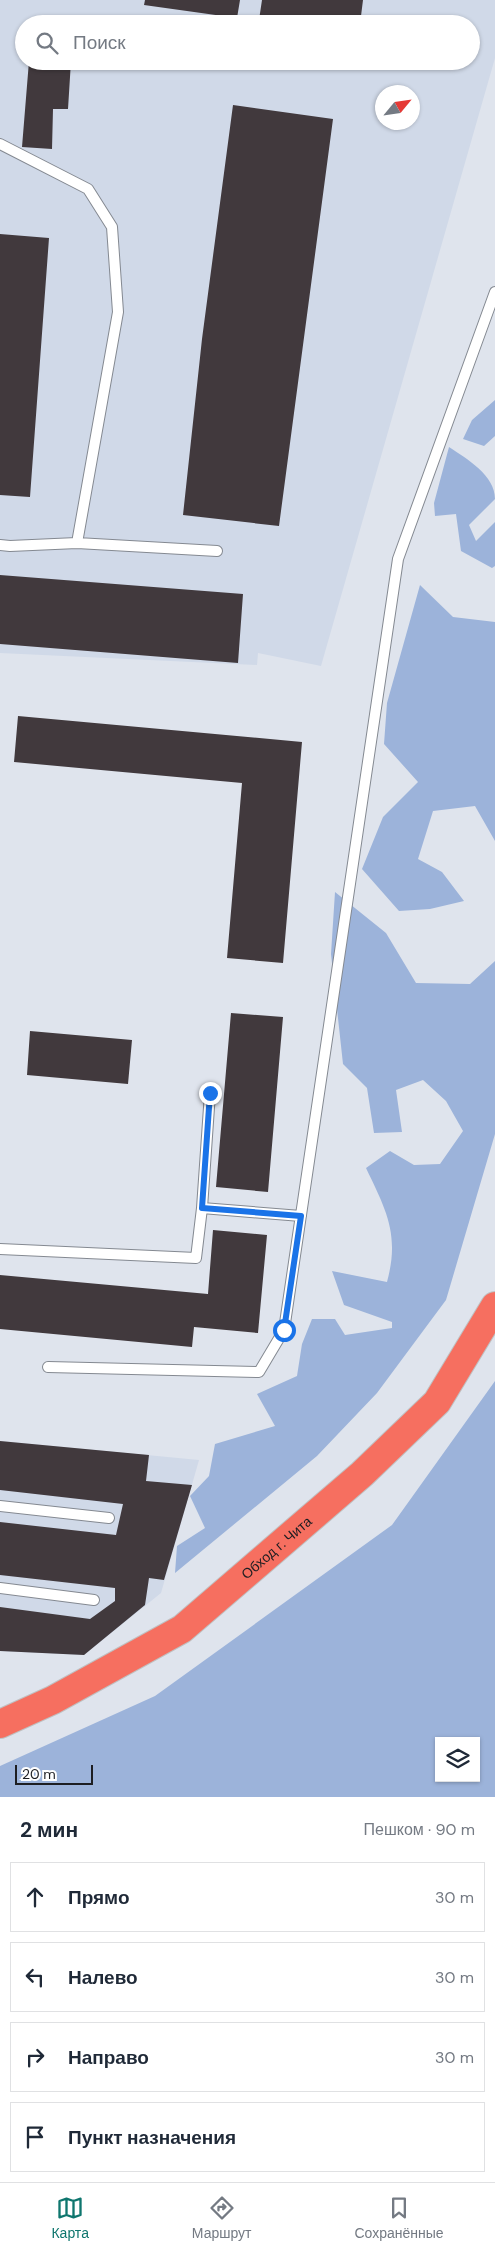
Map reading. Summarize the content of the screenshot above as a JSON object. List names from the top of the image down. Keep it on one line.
{"streets":{"highway":["Обход г. Чита"]},"scale_bar":"20 m","north":"top right","page":{"search":"Поиск","scale":"20 m","heading":["2 мин","Пешком · 90 m"],"list":[["Прямо","30 m"],["Налево","30 m"],["Направо","30 m"],"Пункт назначения"],"nav":["Карта","Маршрут","Сохранённые"]}}
